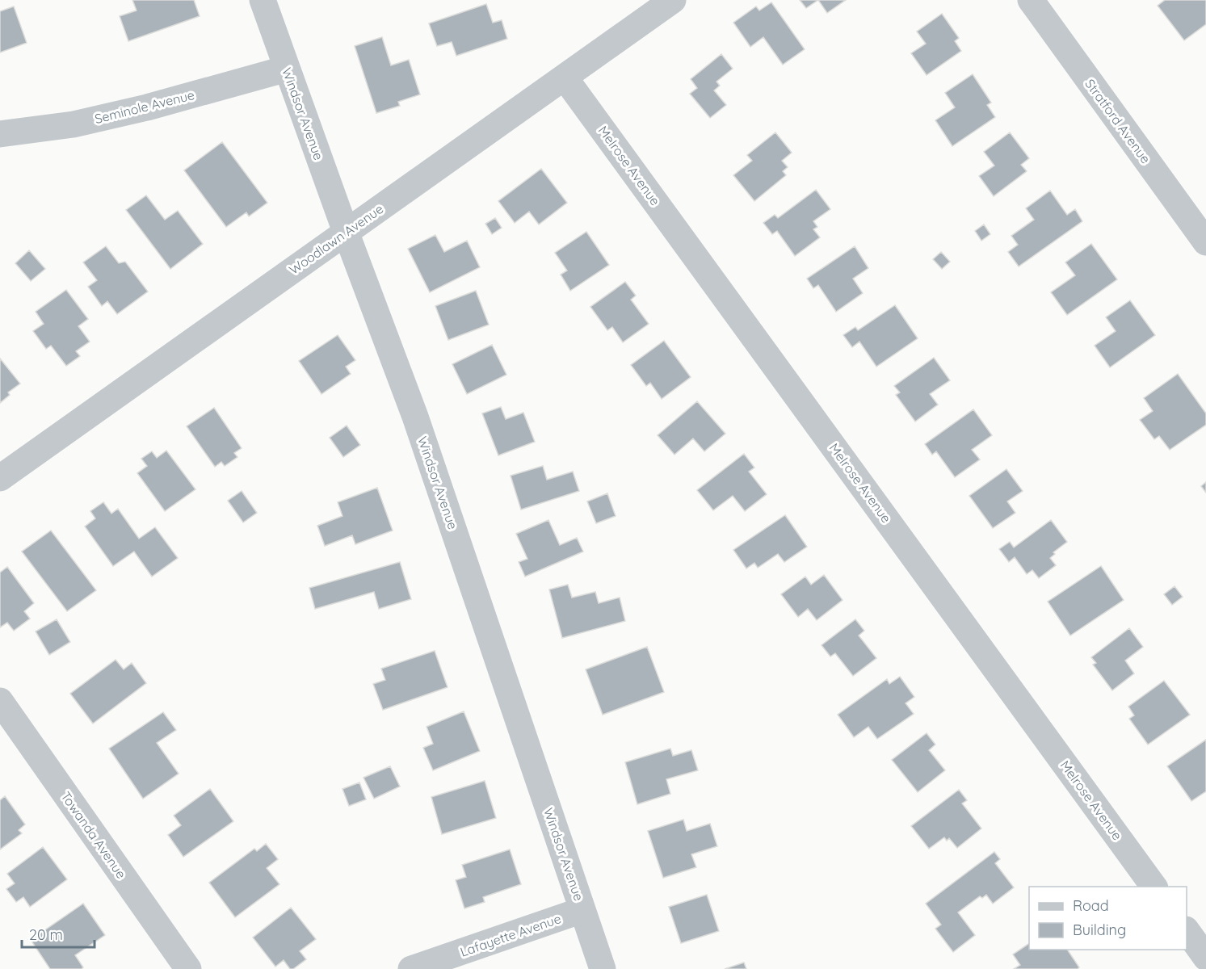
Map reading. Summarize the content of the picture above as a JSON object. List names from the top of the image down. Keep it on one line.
{"streets":{"street":["Seminole Avenue","Windsor Avenue","Stratford Avenue","Melrose Avenue","Woodlawn Avenue","Towanda Avenue","Lafayette Avenue"]},"crossings":[["Seminole Avenue","Windsor Avenue"],["Windsor Avenue","Woodlawn Avenue"],["Windsor Avenue","Lafayette Avenue"],["Melrose Avenue","Woodlawn Avenue"]],"legend":["Road","Building"],"scale_bar":"20 m"}
